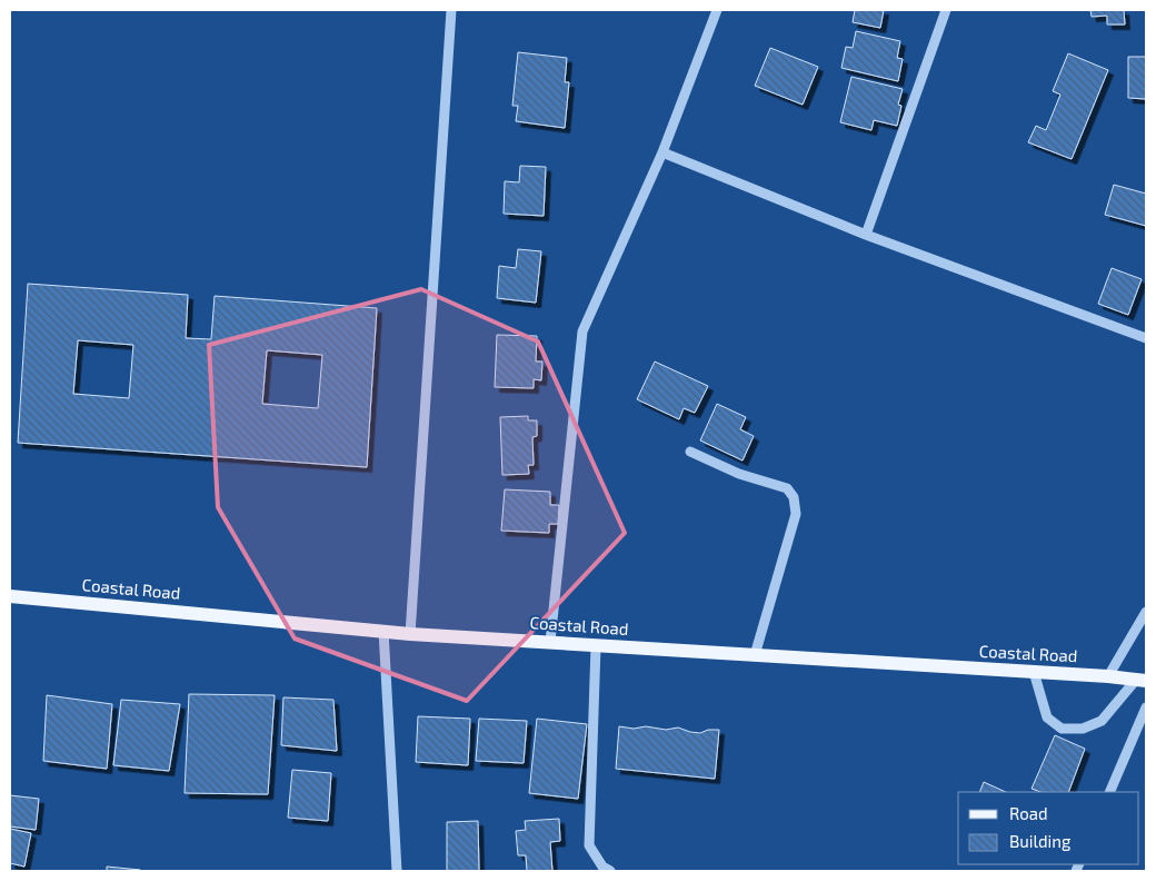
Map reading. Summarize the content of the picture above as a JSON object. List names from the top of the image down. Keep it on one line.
{"streets":{"main road":["Coastal Road"]},"legend":["Road","Building"]}
